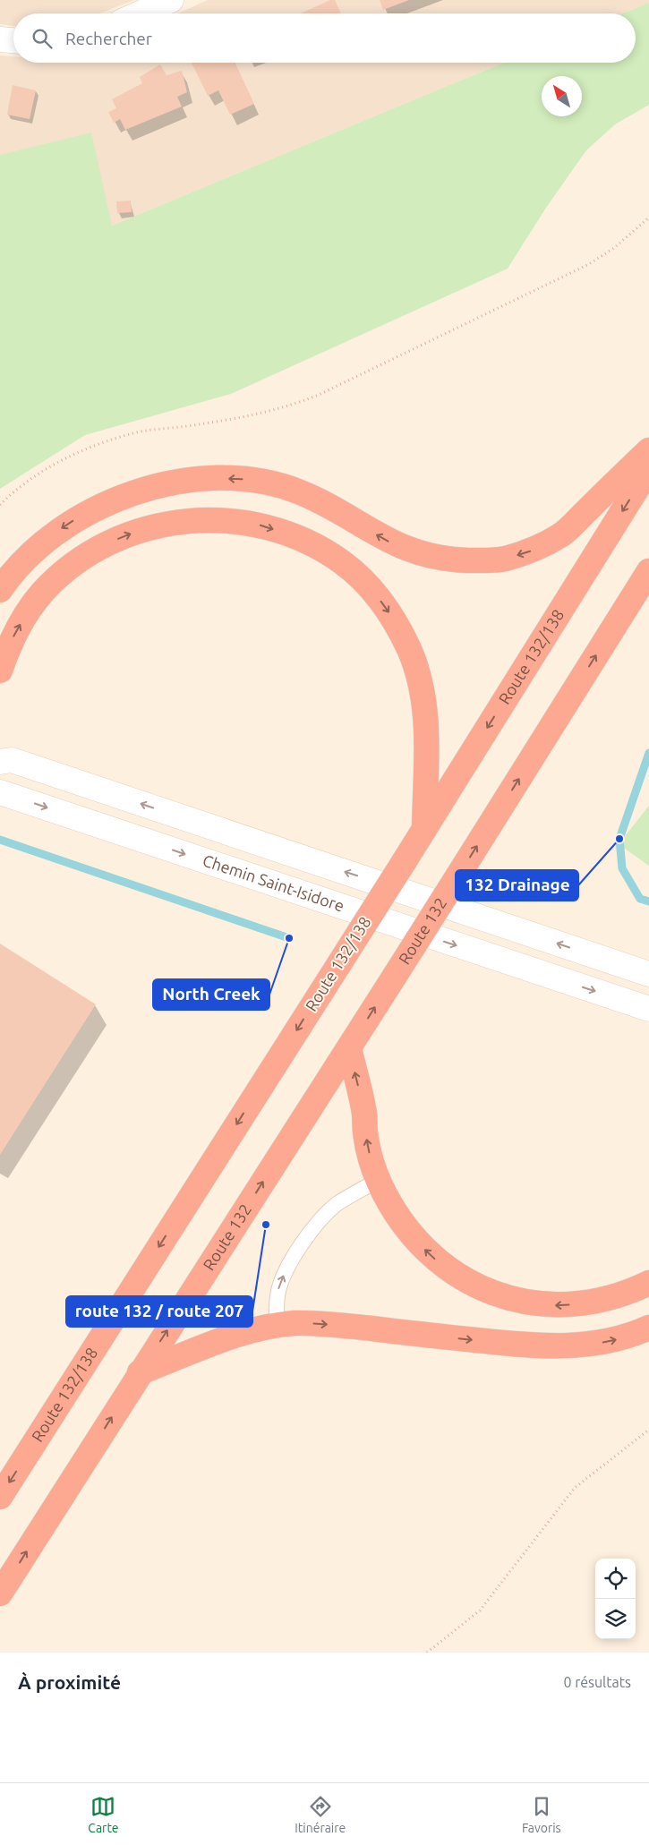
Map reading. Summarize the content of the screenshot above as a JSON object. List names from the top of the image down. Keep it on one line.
{"streets":{"highway":["Route 132/138","Route 132"],"main road":["Chemin Saint-Isidore"]},"one_way":["Route 132/138","Route 132"],"places":["132 Drainage","North Creek","route 132 / route 207"],"north":"top left","page":{"search":"Rechercher","heading":["À proximité","0 résultats"],"nav":["Carte","Itinéraire","Favoris"]}}
